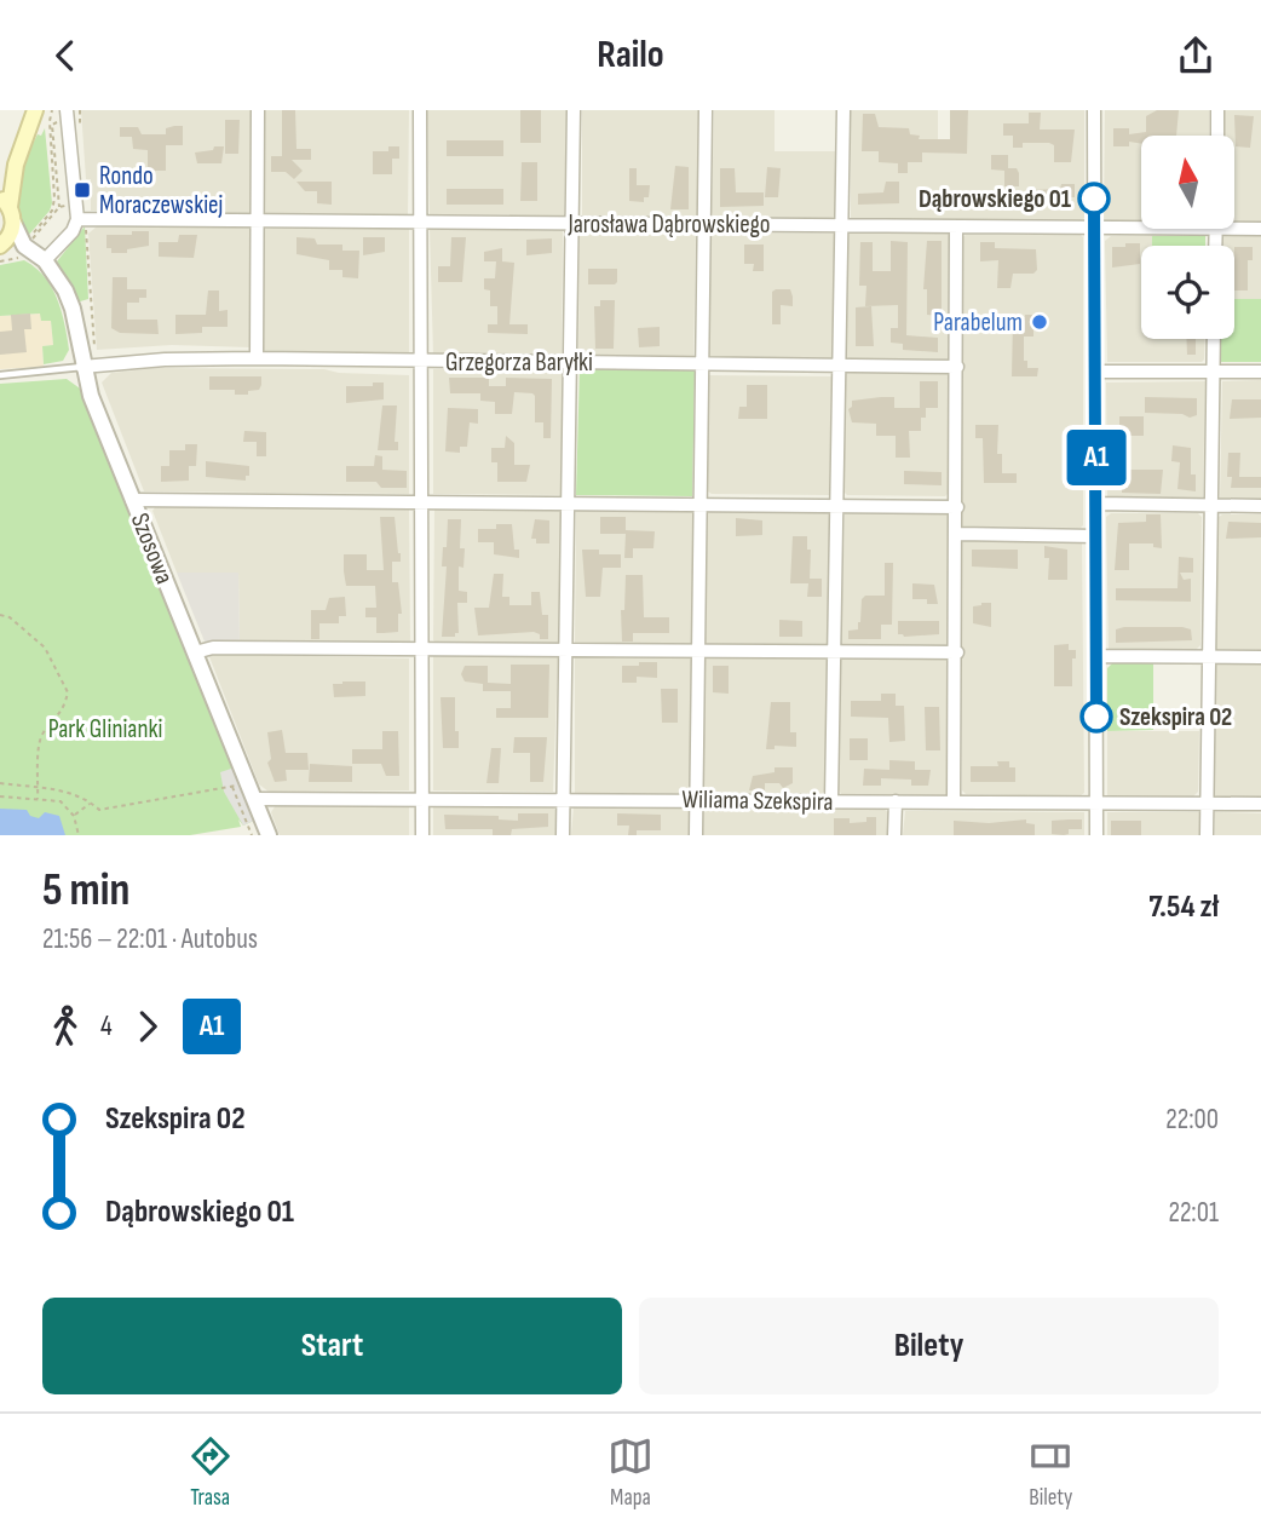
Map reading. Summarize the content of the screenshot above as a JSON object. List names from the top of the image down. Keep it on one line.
{"streets":{"street":["Jarosława Dąbrowskiego","Grzegorza Baryłki","Szosowa","Wiliama Szekspira"]},"crossings":[["Grzegorza Baryłki","Szosowa"],["Szosowa","Wiliama Szekspira"]],"parks":["Park Glinianki"],"places":{"transit":["Rondo Moraczewskiej"],"other":["Dąbrowskiego 01","Parabelum","Szekspira 02"]},"lines":["bus line A1"],"north":"top","page":{"header":"Railo","on_map":"A1","heading":["5 min","21:56 – 22:01 · Autobus","7.54 zł"],"legs":["4","A1"],"list":[{"name":"Szekspira 02","value":"22:00"},{"name":"Dąbrowskiego 01","value":"22:01"}],"buttons":["Start","Bilety"],"tabs":["Trasa","Mapa","Bilety"]}}
